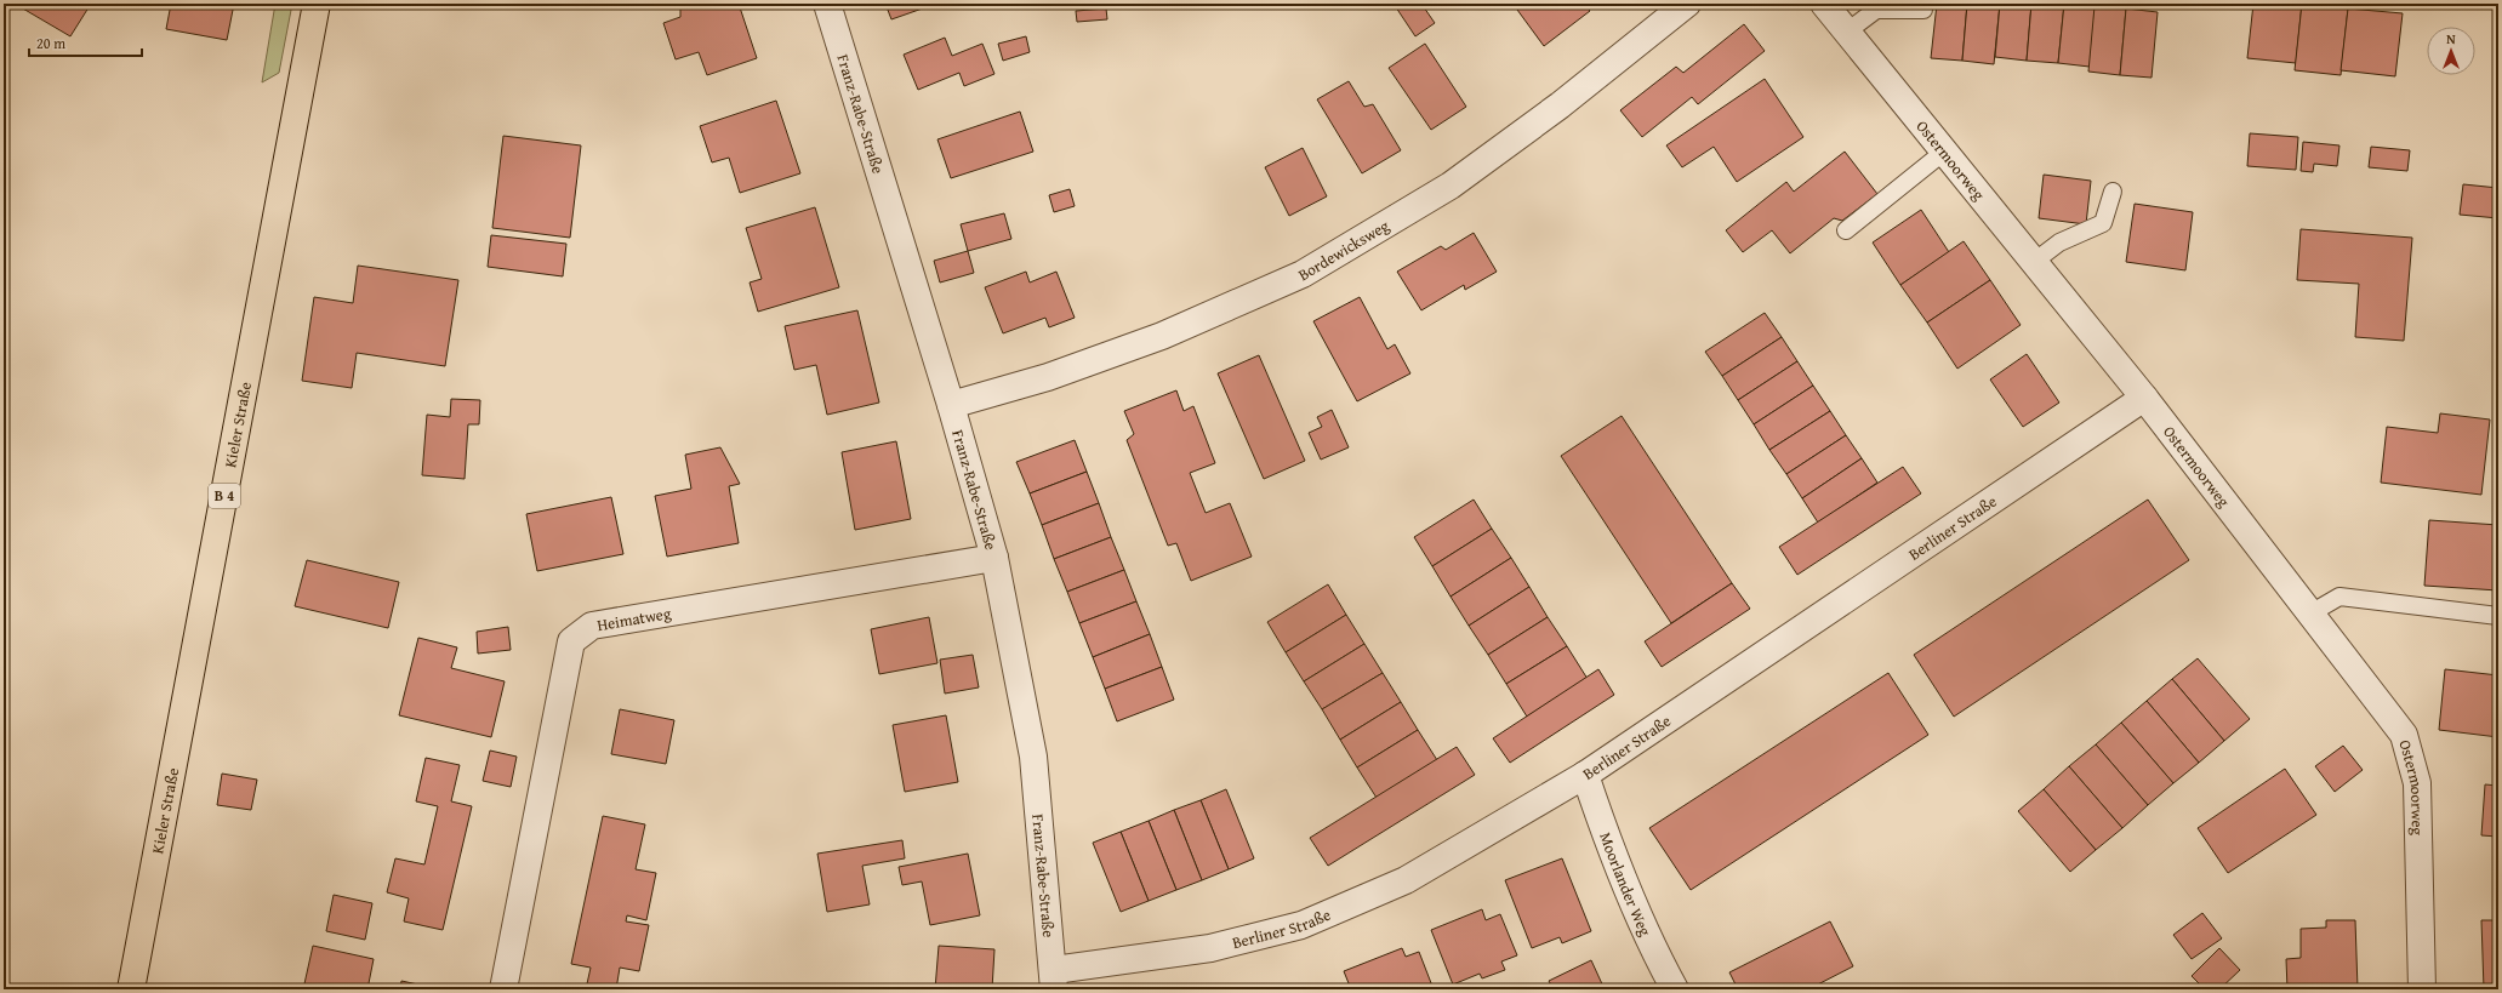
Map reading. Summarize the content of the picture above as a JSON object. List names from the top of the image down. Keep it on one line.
{"streets":{"main road":["Kieler Straße","B 4"],"street":["Franz-Rabe-Straße","Ostermoorweg","Bordewicksweg","Berliner Straße","Heimatweg","Moorlander Weg"]},"crossings":[["Franz-Rabe-Straße","Bordewicksweg"],["Franz-Rabe-Straße","Berliner Straße"],["Franz-Rabe-Straße","Heimatweg"],["Ostermoorweg","Berliner Straße"],["Berliner Straße","Moorlander Weg"]],"scale_bar":"20 m","north":"top"}
